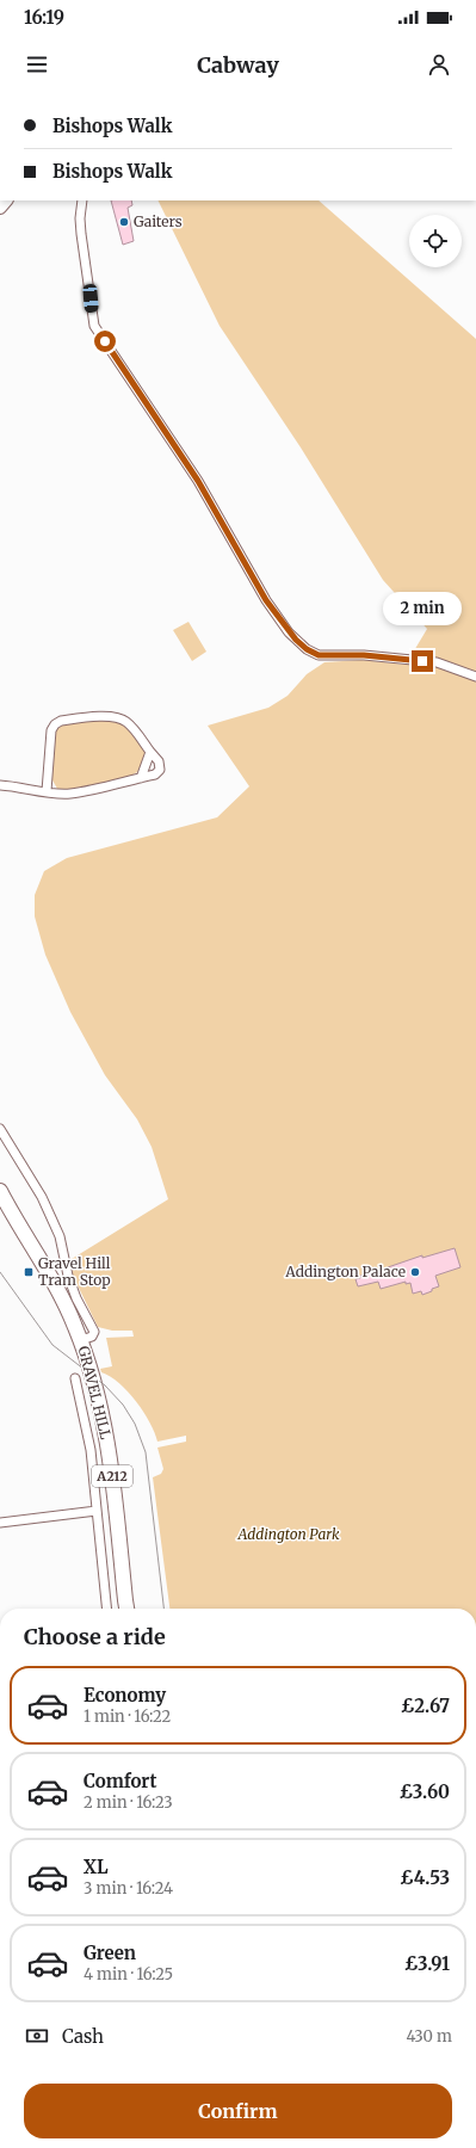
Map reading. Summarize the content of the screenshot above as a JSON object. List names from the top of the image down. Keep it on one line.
{"streets":{"main road":["GRAVEL HILL","A212"]},"parks":["Addington Park"],"places":{"other":["Gaiters","Addington Palace"],"transit":["Gravel Hill Tram Stop"]},"page":{"status":"16:19","header":"Cabway","banner":["Bishops Walk","Bishops Walk"],"bubble":"2 min","heading":"Choose a ride","list":[{"name":"Economy","note":"1 min · 16:22","value":"£2.67"},{"name":"Comfort","note":"2 min · 16:23","value":"£3.60"},{"name":"XL","note":"3 min · 16:24","value":"£4.53"},{"name":"Green","note":"4 min · 16:25","value":"£3.91"}],"pay":["Cash","430 m"],"buttons":"Confirm"}}
